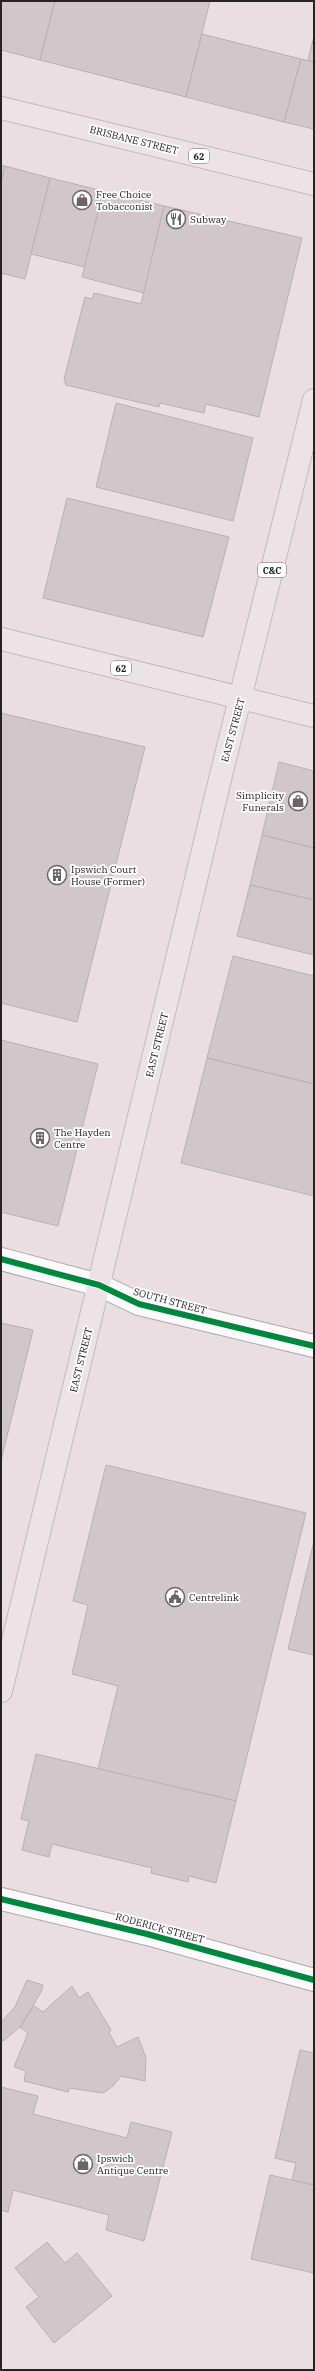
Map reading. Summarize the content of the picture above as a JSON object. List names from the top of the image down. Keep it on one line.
{"streets":{"main road":["BRISBANE STREET","62","C&C","EAST STREET"],"street":["SOUTH STREET","RODERICK STREET"]},"crossings":[["62","EAST STREET"],["EAST STREET","SOUTH STREET"]],"places":{"shop":["Free Choice Tobacconist","Simplicity Funerals","Ipswich Antique Centre"],"restaurant":["Subway"],"building":["Ipswich Court House (Former)","The Hayden Centre"],"public building":["Centrelink"]}}
